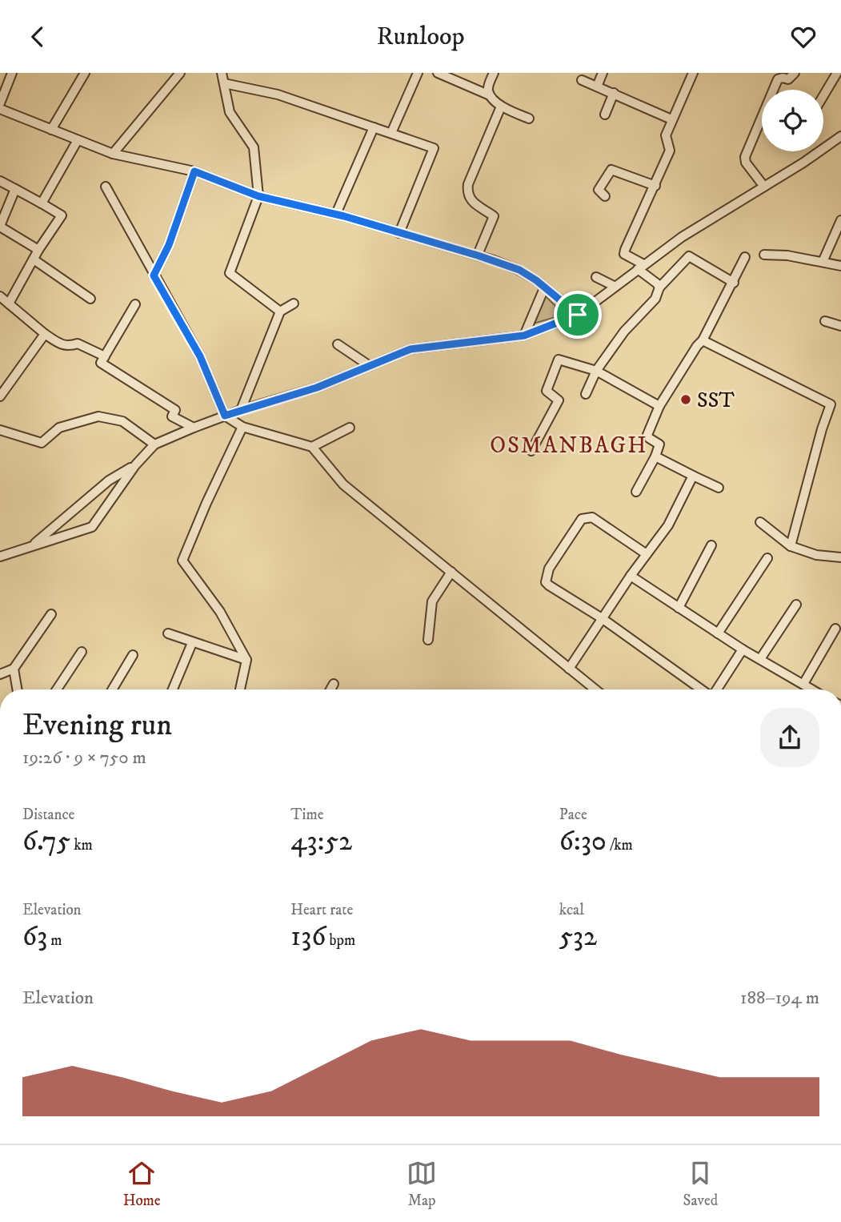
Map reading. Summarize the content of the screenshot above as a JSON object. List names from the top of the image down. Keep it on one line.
{"districts":["OSMANBAGH"],"places":["SST"],"page":{"header":"Runloop","heading":["Evening run","19:26 · 9 × 750 m"],"stats":[["Distance","6.75 km"],["Time","43:52"],["Pace","6:30 /km"],["Elevation","63 m"],["Heart rate","136 bpm"],["kcal","532"]],"chart":["Elevation","188–194 m"],"tabs":["Home","Map","Saved"]}}
